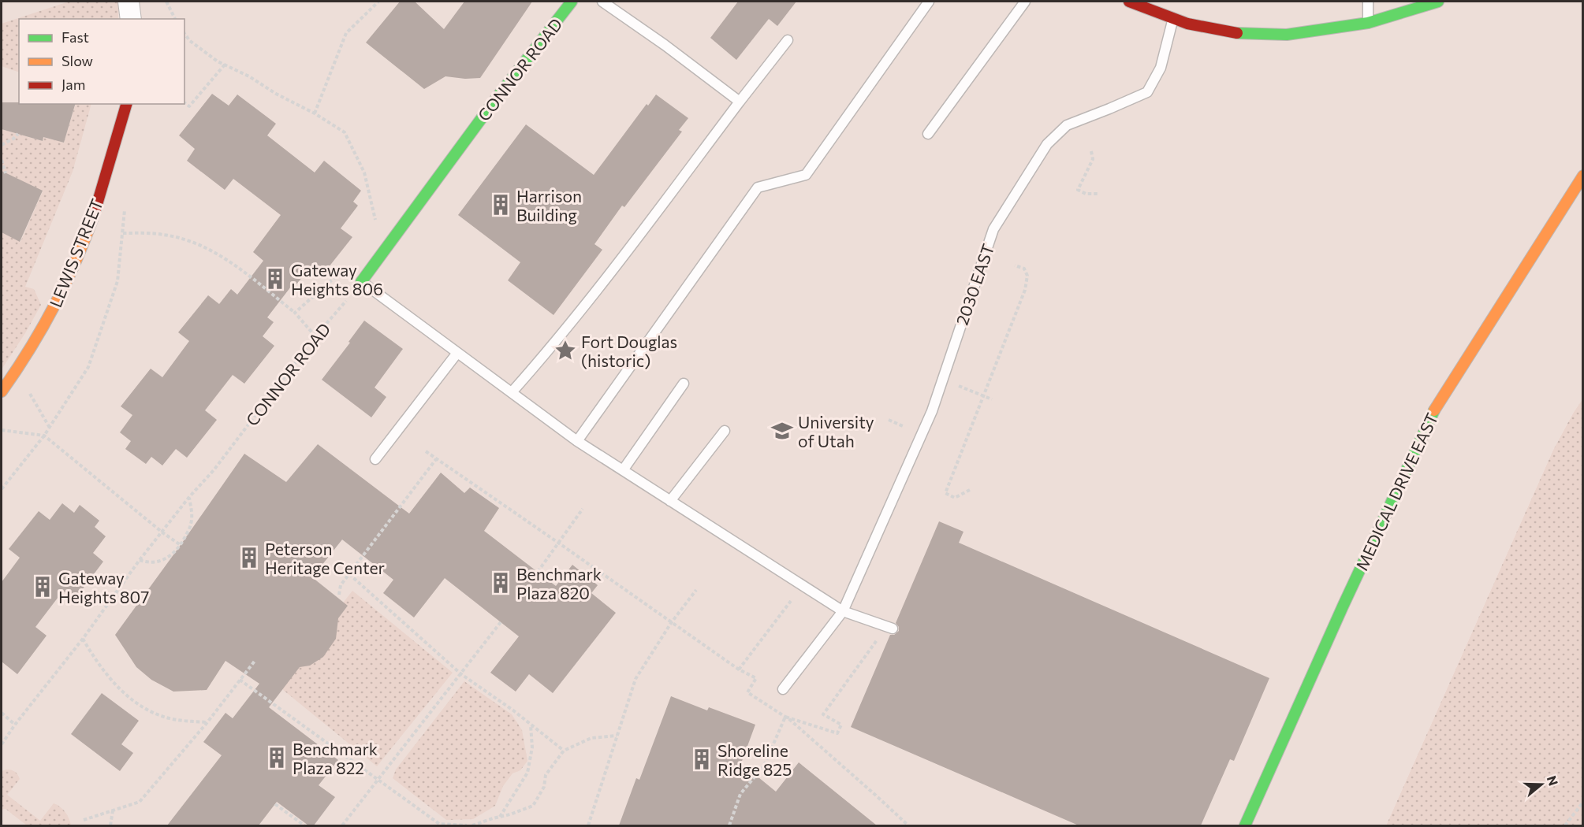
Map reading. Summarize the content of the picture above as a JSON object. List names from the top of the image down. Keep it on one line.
{"streets":{"street":["CONNOR ROAD","LEWIS STREET","MEDICAL DRIVE EAST"],"lane":["2030 EAST"]},"places":{"building":["Harrison Building","Gateway Heights 806","Peterson Heritage Center","Benchmark Plaza 820","Gateway Heights 807","Benchmark Plaza 822","Shoreline Ridge 825"],"place":["Fort Douglas (historic)"],"school or university":["University of Utah"]},"legend":["Fast","Slow","Jam"],"north":"right"}
